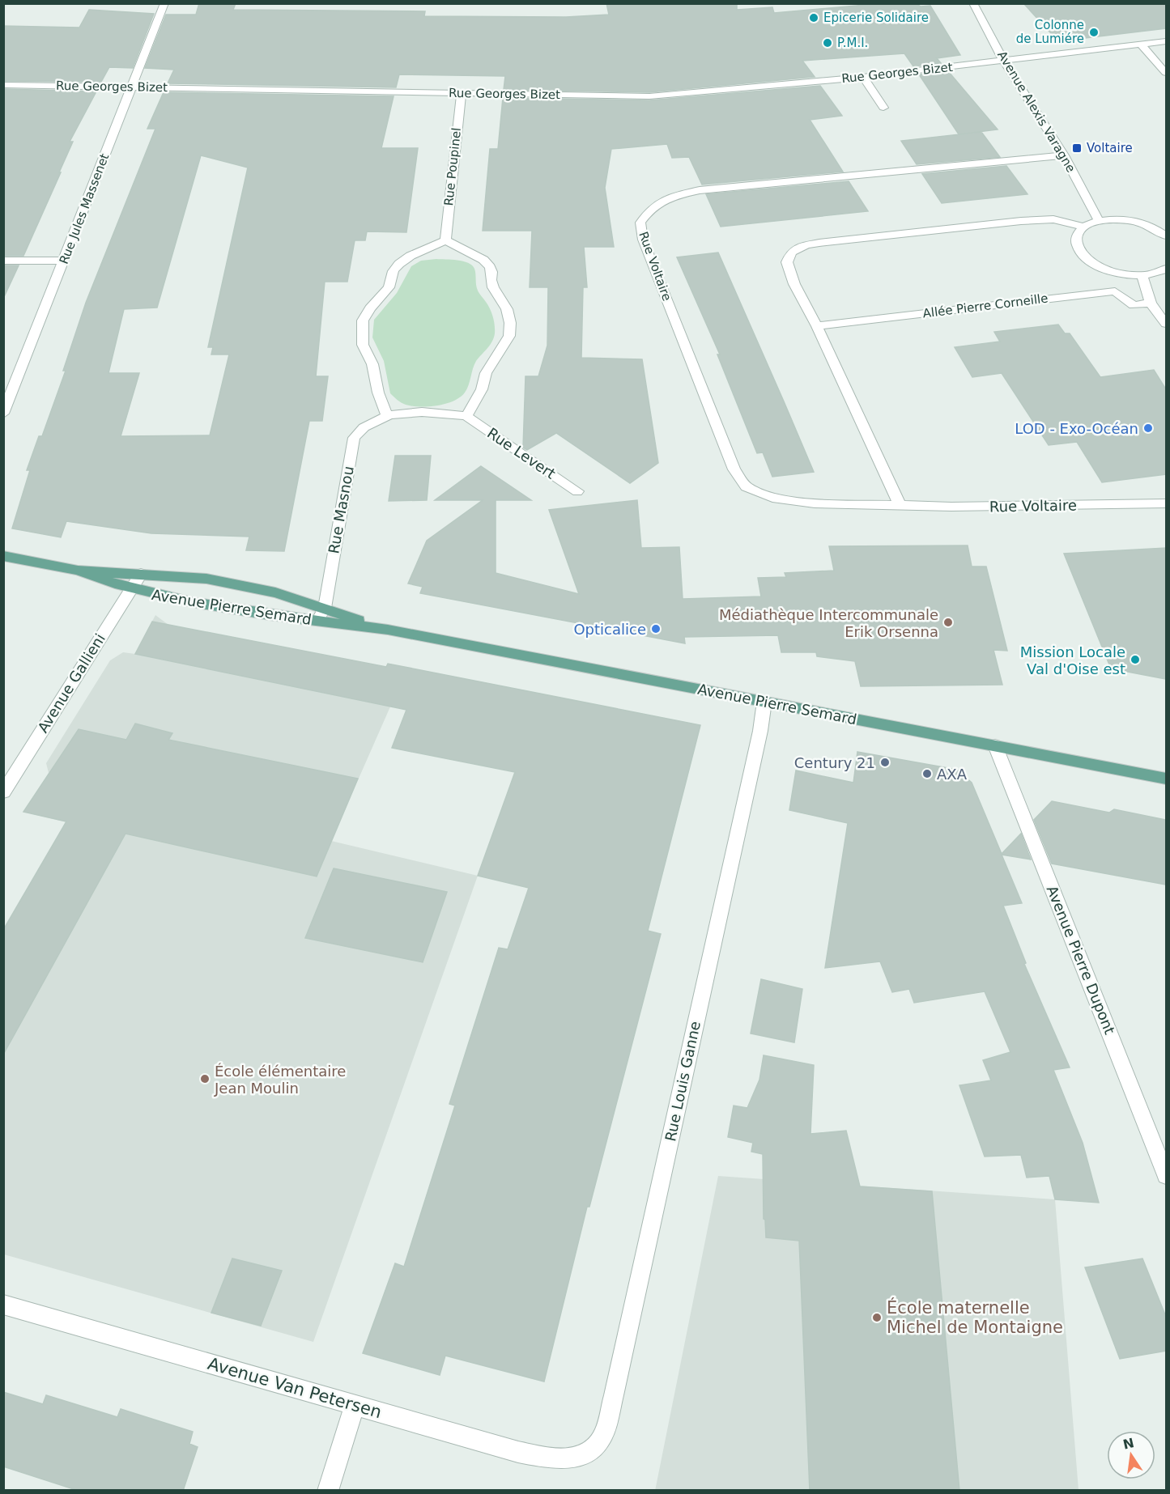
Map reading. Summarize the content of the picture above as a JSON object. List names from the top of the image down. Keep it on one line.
{"streets":{"main road":["Avenue Pierre Semard"],"street":["Rue Georges Bizet","Avenue Alexis Varagne","Rue Poupinel","Rue Jules Massenet","Rue Voltaire","Allée Pierre Corneille","Rue Levert","Rue Masnou","Avenue Gallieni","Avenue Pierre Dupont","Rue Louis Ganne","Avenue Van Petersen"]},"crossings":[["Rue Georges Bizet","Avenue Alexis Varagne"],["Rue Georges Bizet","Rue Poupinel"],["Rue Georges Bizet","Rue Jules Massenet"],["Avenue Alexis Varagne","Rue Voltaire"],["Rue Poupinel","Rue Levert"],["Rue Poupinel","Rue Masnou"],["Rue Levert","Rue Masnou"],["Rue Masnou","Avenue Pierre Semard"],["Avenue Pierre Semard","Avenue Gallieni"],["Avenue Pierre Semard","Avenue Pierre Dupont"],["Avenue Pierre Semard","Rue Louis Ganne"],["Rue Louis Ganne","Avenue Van Petersen"]],"places":{"other":["Epicerie Solidaire","Colonne de Lumiére","P.M.I.","LOD - Exo-Océan","Médiathèque Intercommunale Erik Orsenna","Opticalice","Mission Locale Val d'Oise est","Century 21","AXA","École élémentaire Jean Moulin","École maternelle Michel de Montaigne"],"transit":["Voltaire"]},"north":"top"}
